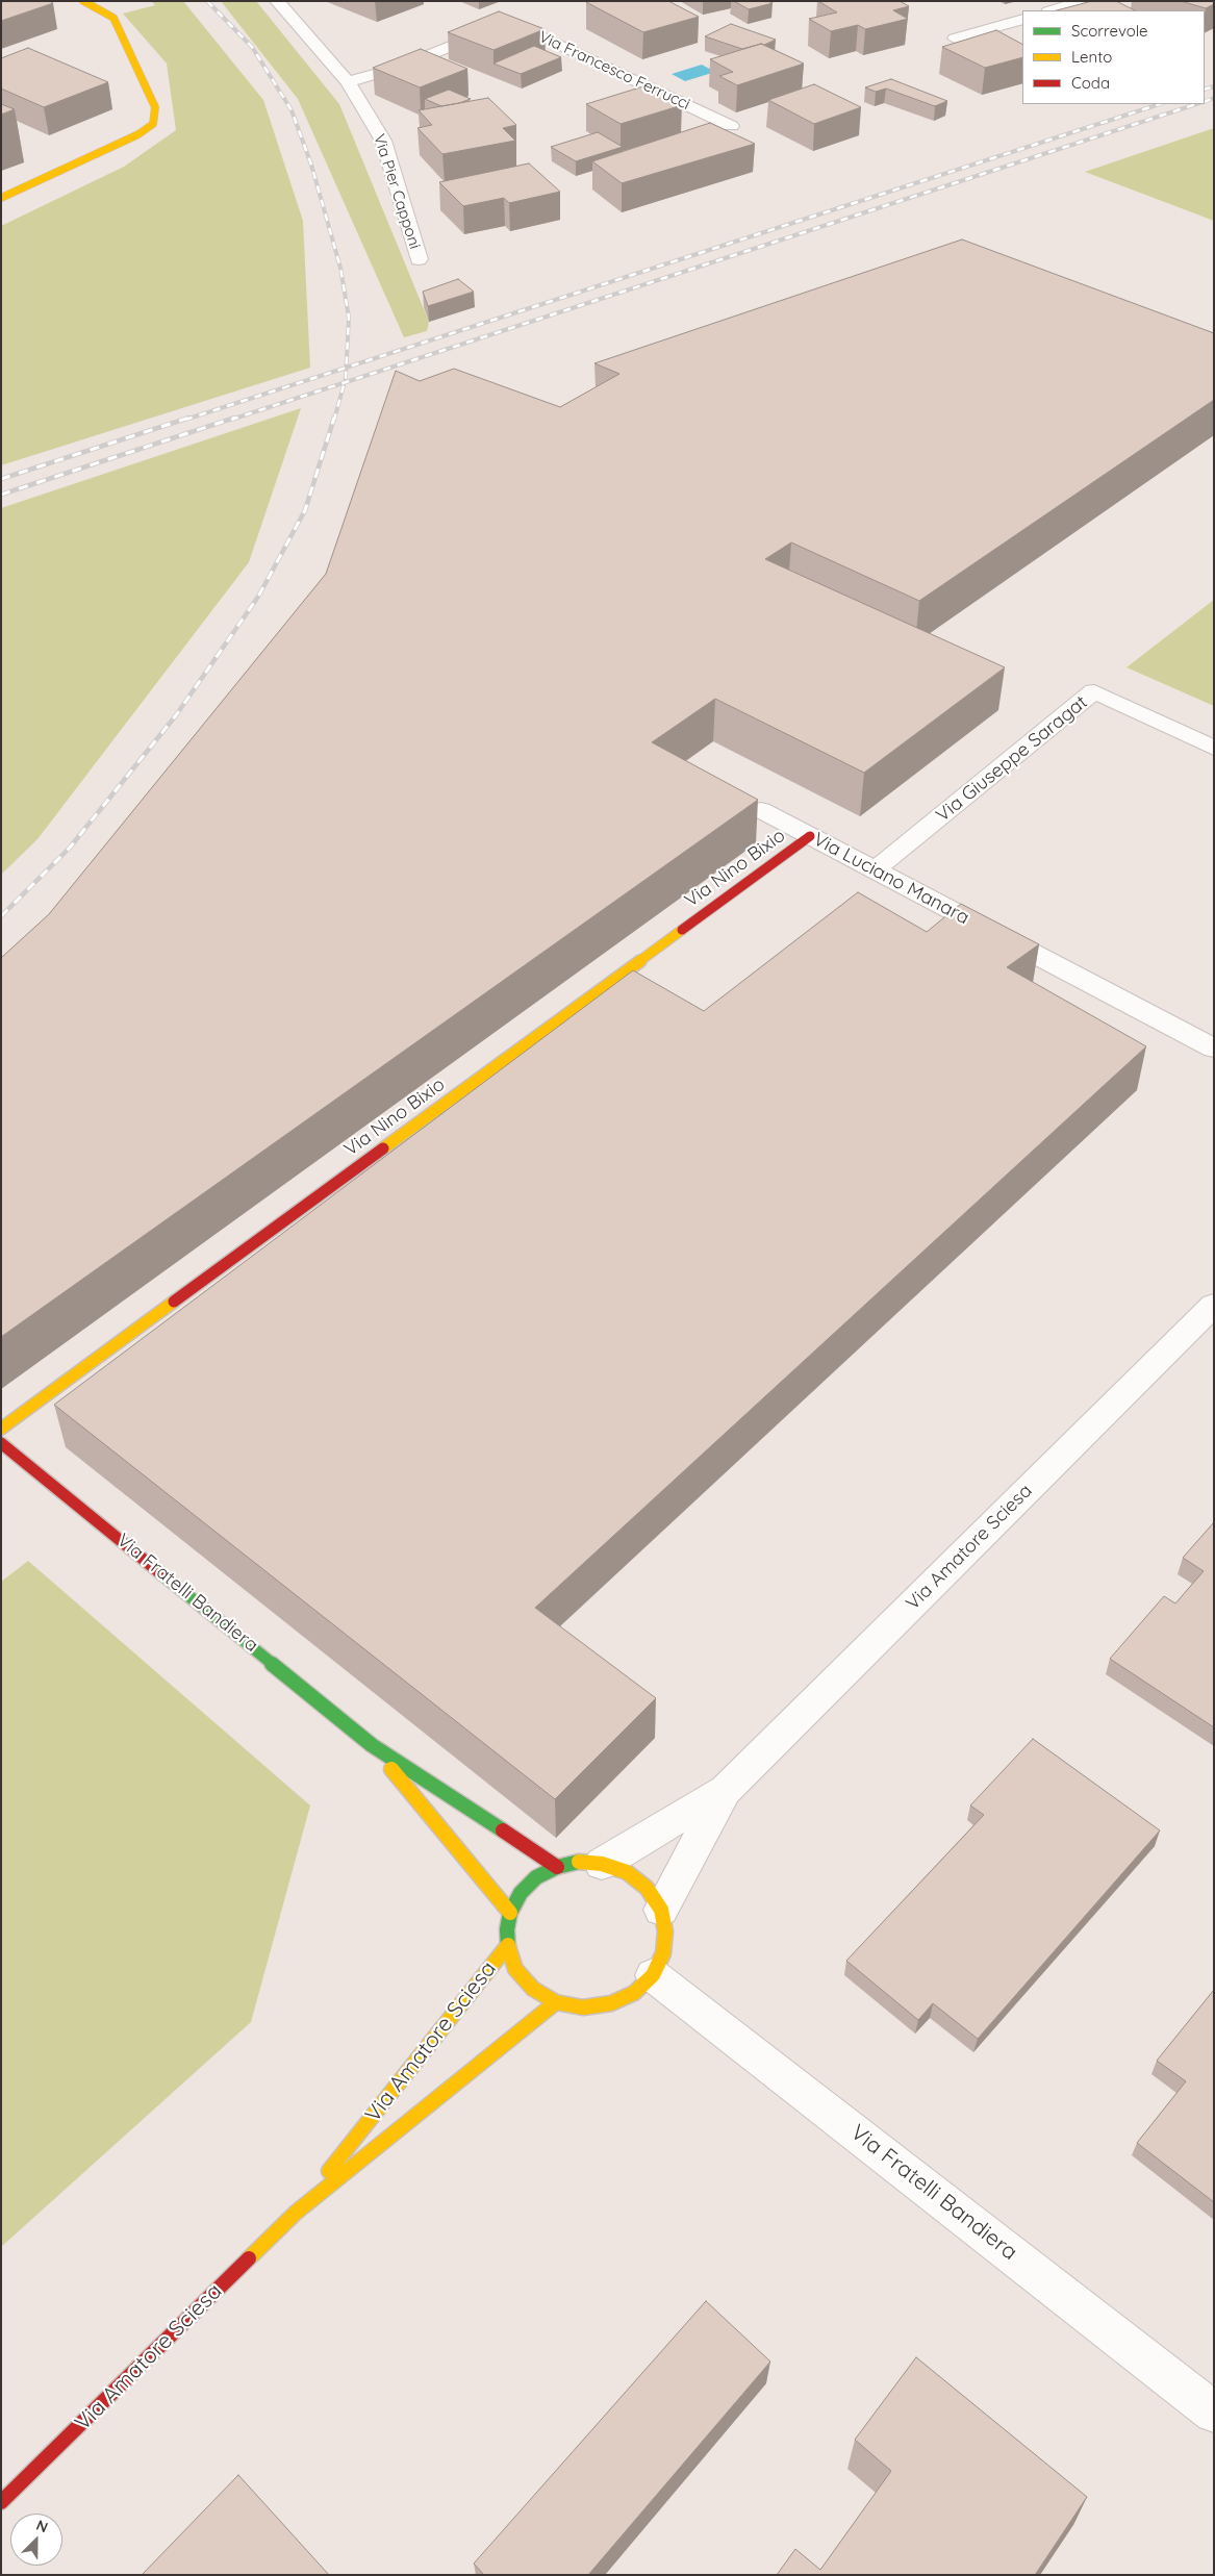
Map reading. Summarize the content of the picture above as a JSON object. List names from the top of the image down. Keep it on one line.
{"streets":{"street":["Via Francesco Ferrucci","Via Pier Capponi","Via Giuseppe Saragat","Via Nino Bixio","Via Luciano Manara","Via Amatore Sciesa","Via Fratelli Bandiera"]},"crossings":[["Via Francesco Ferrucci","Via Pier Capponi"],["Via Giuseppe Saragat","Via Luciano Manara"],["Via Nino Bixio","Via Luciano Manara"],["Via Amatore Sciesa","Via Fratelli Bandiera"]],"legend":["Scorrevole","Lento","Coda"],"north":"top right"}
